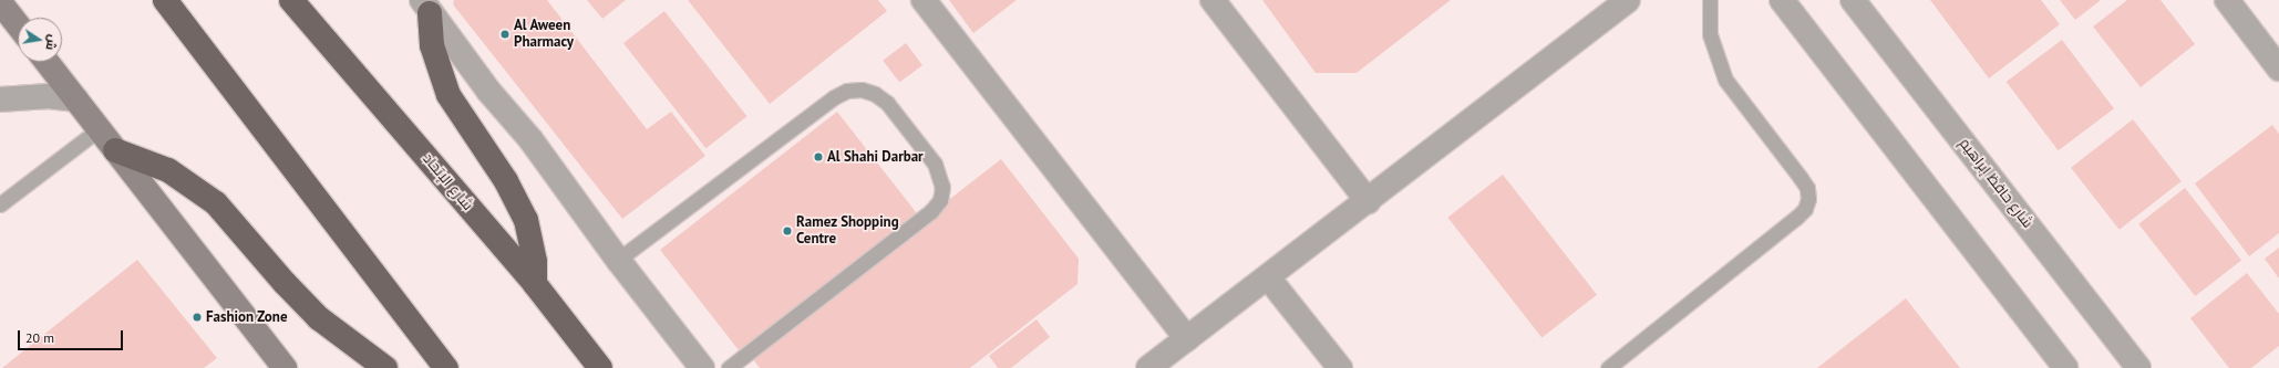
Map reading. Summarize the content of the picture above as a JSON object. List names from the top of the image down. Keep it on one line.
{"streets":{"highway":["شارع الإتحاد"],"street":["شارع حافظ إبراهيم"]},"places":["Al Aween Pharmacy","Al Shahi Darbar","Ramez Shopping Centre","Fashion Zone"],"scale_bar":"20 m","north":"right"}
